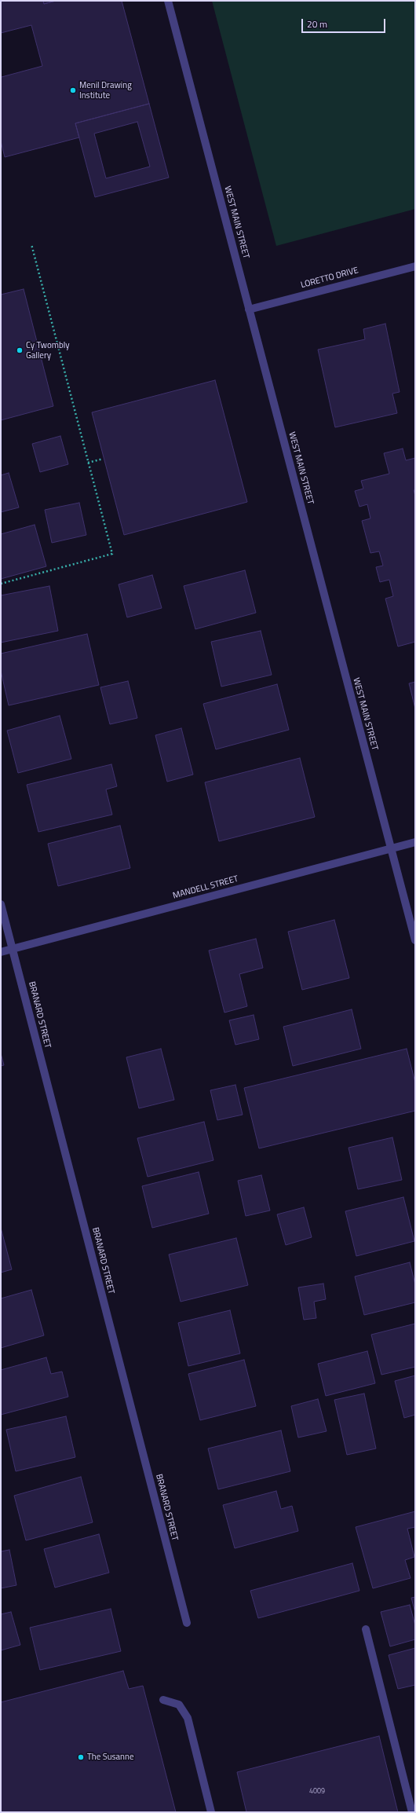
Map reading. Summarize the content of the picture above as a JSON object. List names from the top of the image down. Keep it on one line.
{"streets":{"street":["WEST MAIN STREET","LORETTO DRIVE","MANDELL STREET","BRANARD STREET"]},"crossings":[["WEST MAIN STREET","LORETTO DRIVE"],["WEST MAIN STREET","MANDELL STREET"],["MANDELL STREET","BRANARD STREET"]],"places":["Menil Drawing Institute","Cy Twombly Gallery","The Susanne"],"house_numbers":["4009"],"scale_bar":"20 m"}
